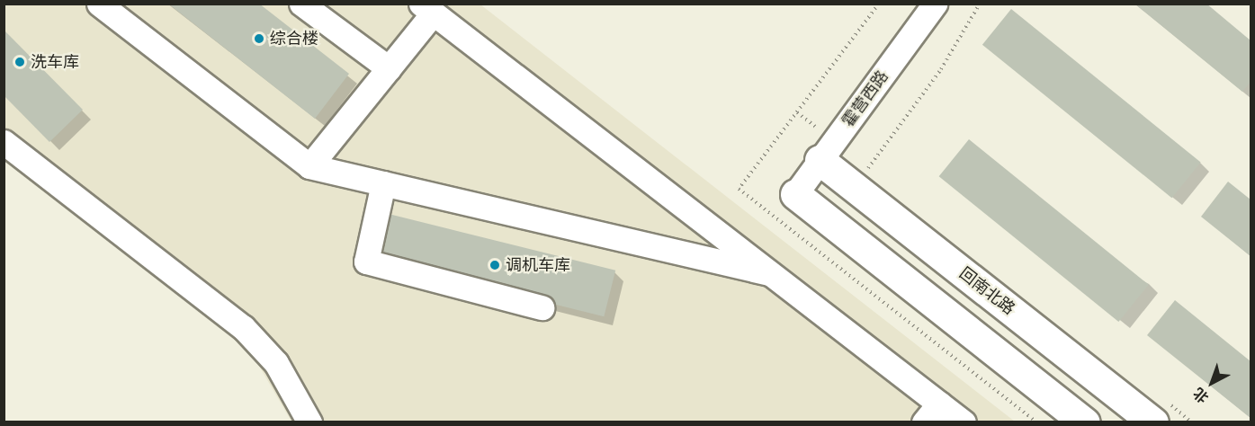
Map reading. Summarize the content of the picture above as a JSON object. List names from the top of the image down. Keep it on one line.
{"streets":{"main road":["回南北路"],"street":["霍营西路"]},"crossings":[["霍营西路","回南北路"]],"places":["综合楼","洗车库","调机车库"],"north":"bottom left"}
